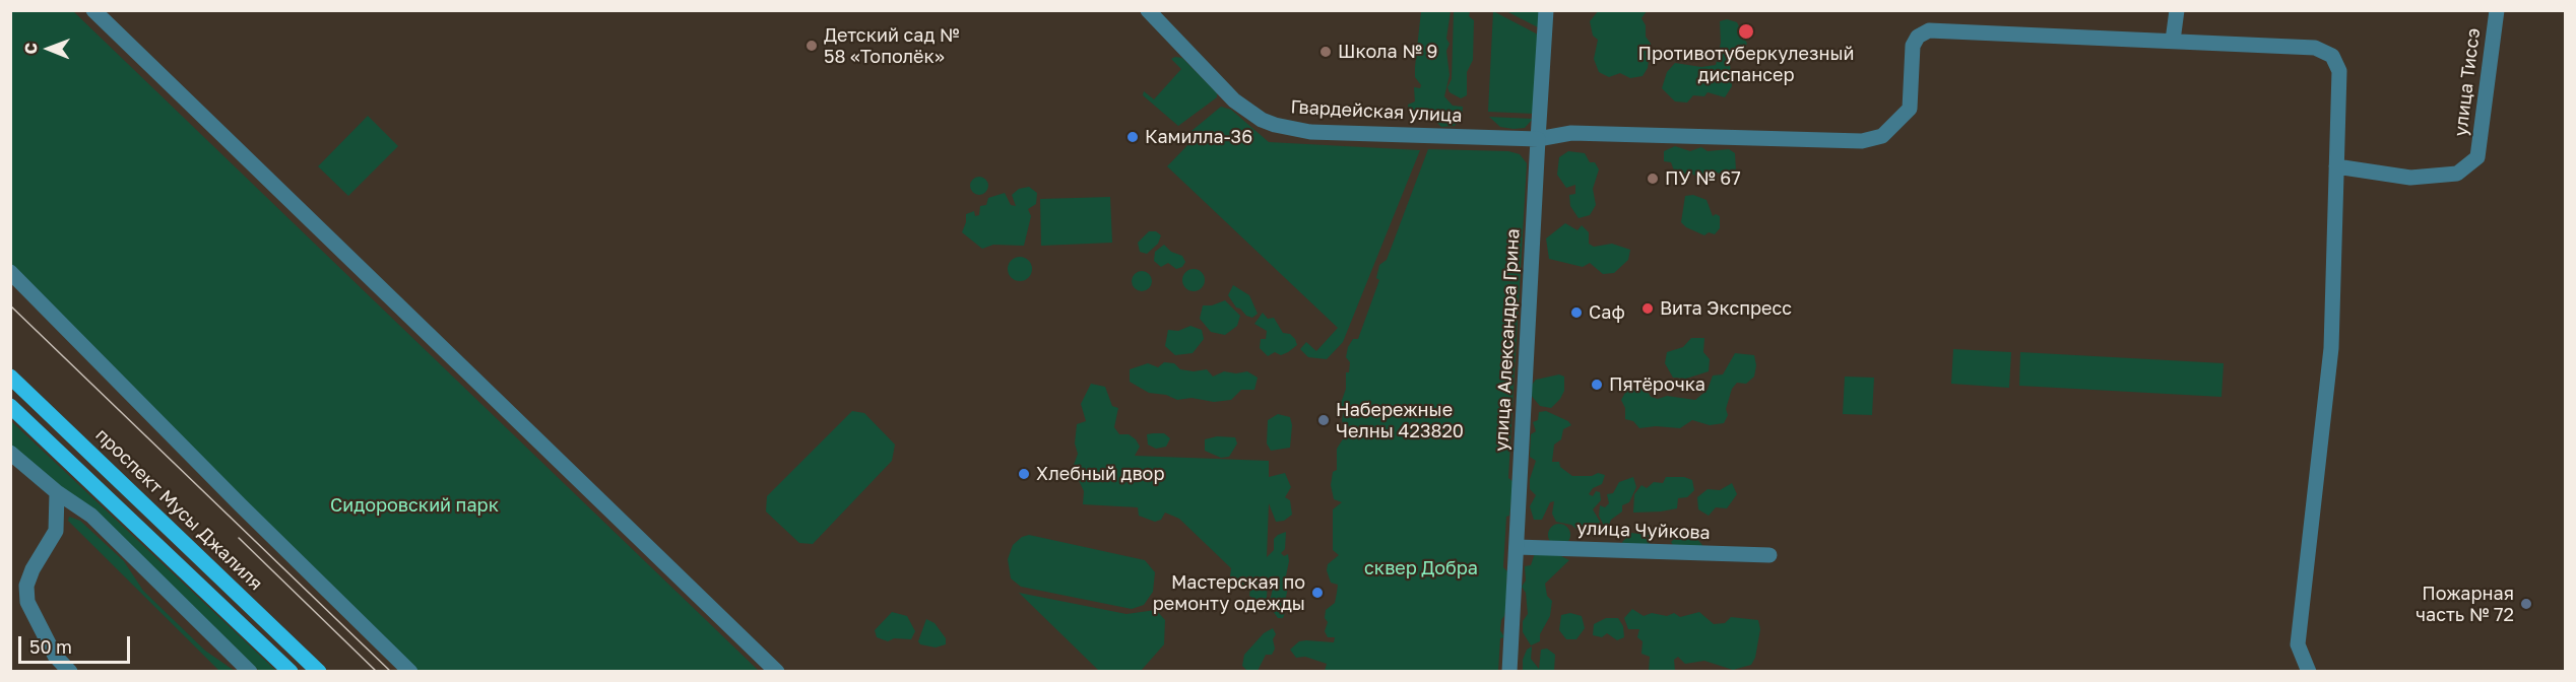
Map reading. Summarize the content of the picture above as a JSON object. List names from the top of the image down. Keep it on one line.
{"streets":{"main road":["проспект Мусы Джалиля"],"street":["улица Тиссэ","Гвардейская улица","улица Александра Грина","улица Чуйкова"]},"crossings":[["улица Тиссэ","Гвардейская улица"],["Гвардейская улица","улица Александра Грина"],["улица Александра Грина","улица Чуйкова"]],"parks":["Сидоровский парк","сквер Добра"],"places":["Противотуберкулезный диспансер","Детский сад № 58 «Тополёк»","Школа № 9","Камилла-36","ПУ № 67","Вита Экспресс","Саф","Пятёрочка","Набережные Челны 423820","Хлебный двор","Мастерская по ремонту одежды","Пожарная часть № 72"],"scale_bar":"50 m","north":"left"}
